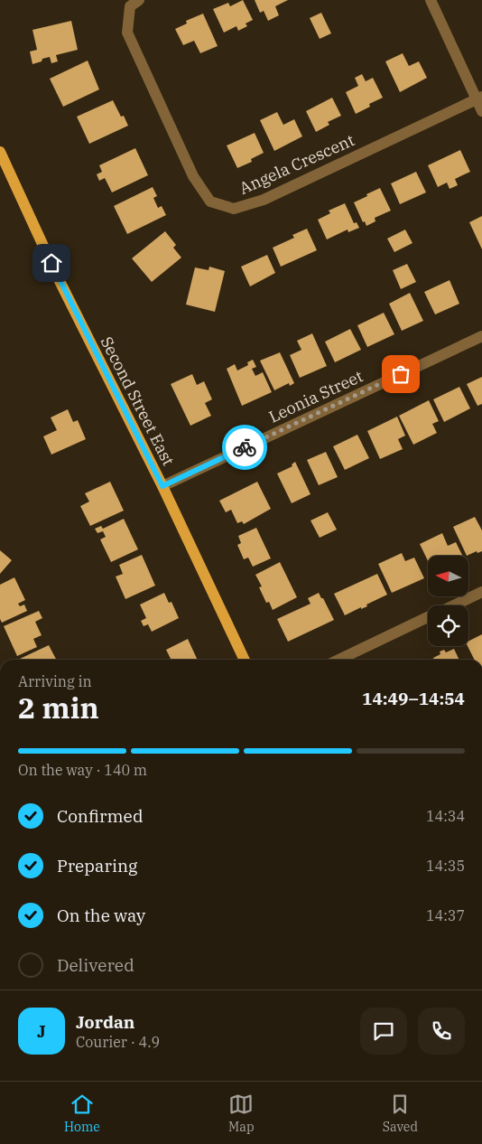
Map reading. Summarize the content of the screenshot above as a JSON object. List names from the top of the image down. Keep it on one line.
{"streets":{"main road":["Second Street East"],"street":["Angela Crescent","Leonia Street"]},"crossings":[["Leonia Street","Second Street East"]],"north":"left","page":{"heading":["2 min","Arriving in","14:49–14:54"],"panel":["Jordan","Courier · 4.9"],"bar":"On the way · 140 m","list":[["Confirmed","14:34"],["Preparing","14:35"],["On the way","14:37"],"Delivered"],"round":"J","tabs":["Home","Map","Saved"]}}
